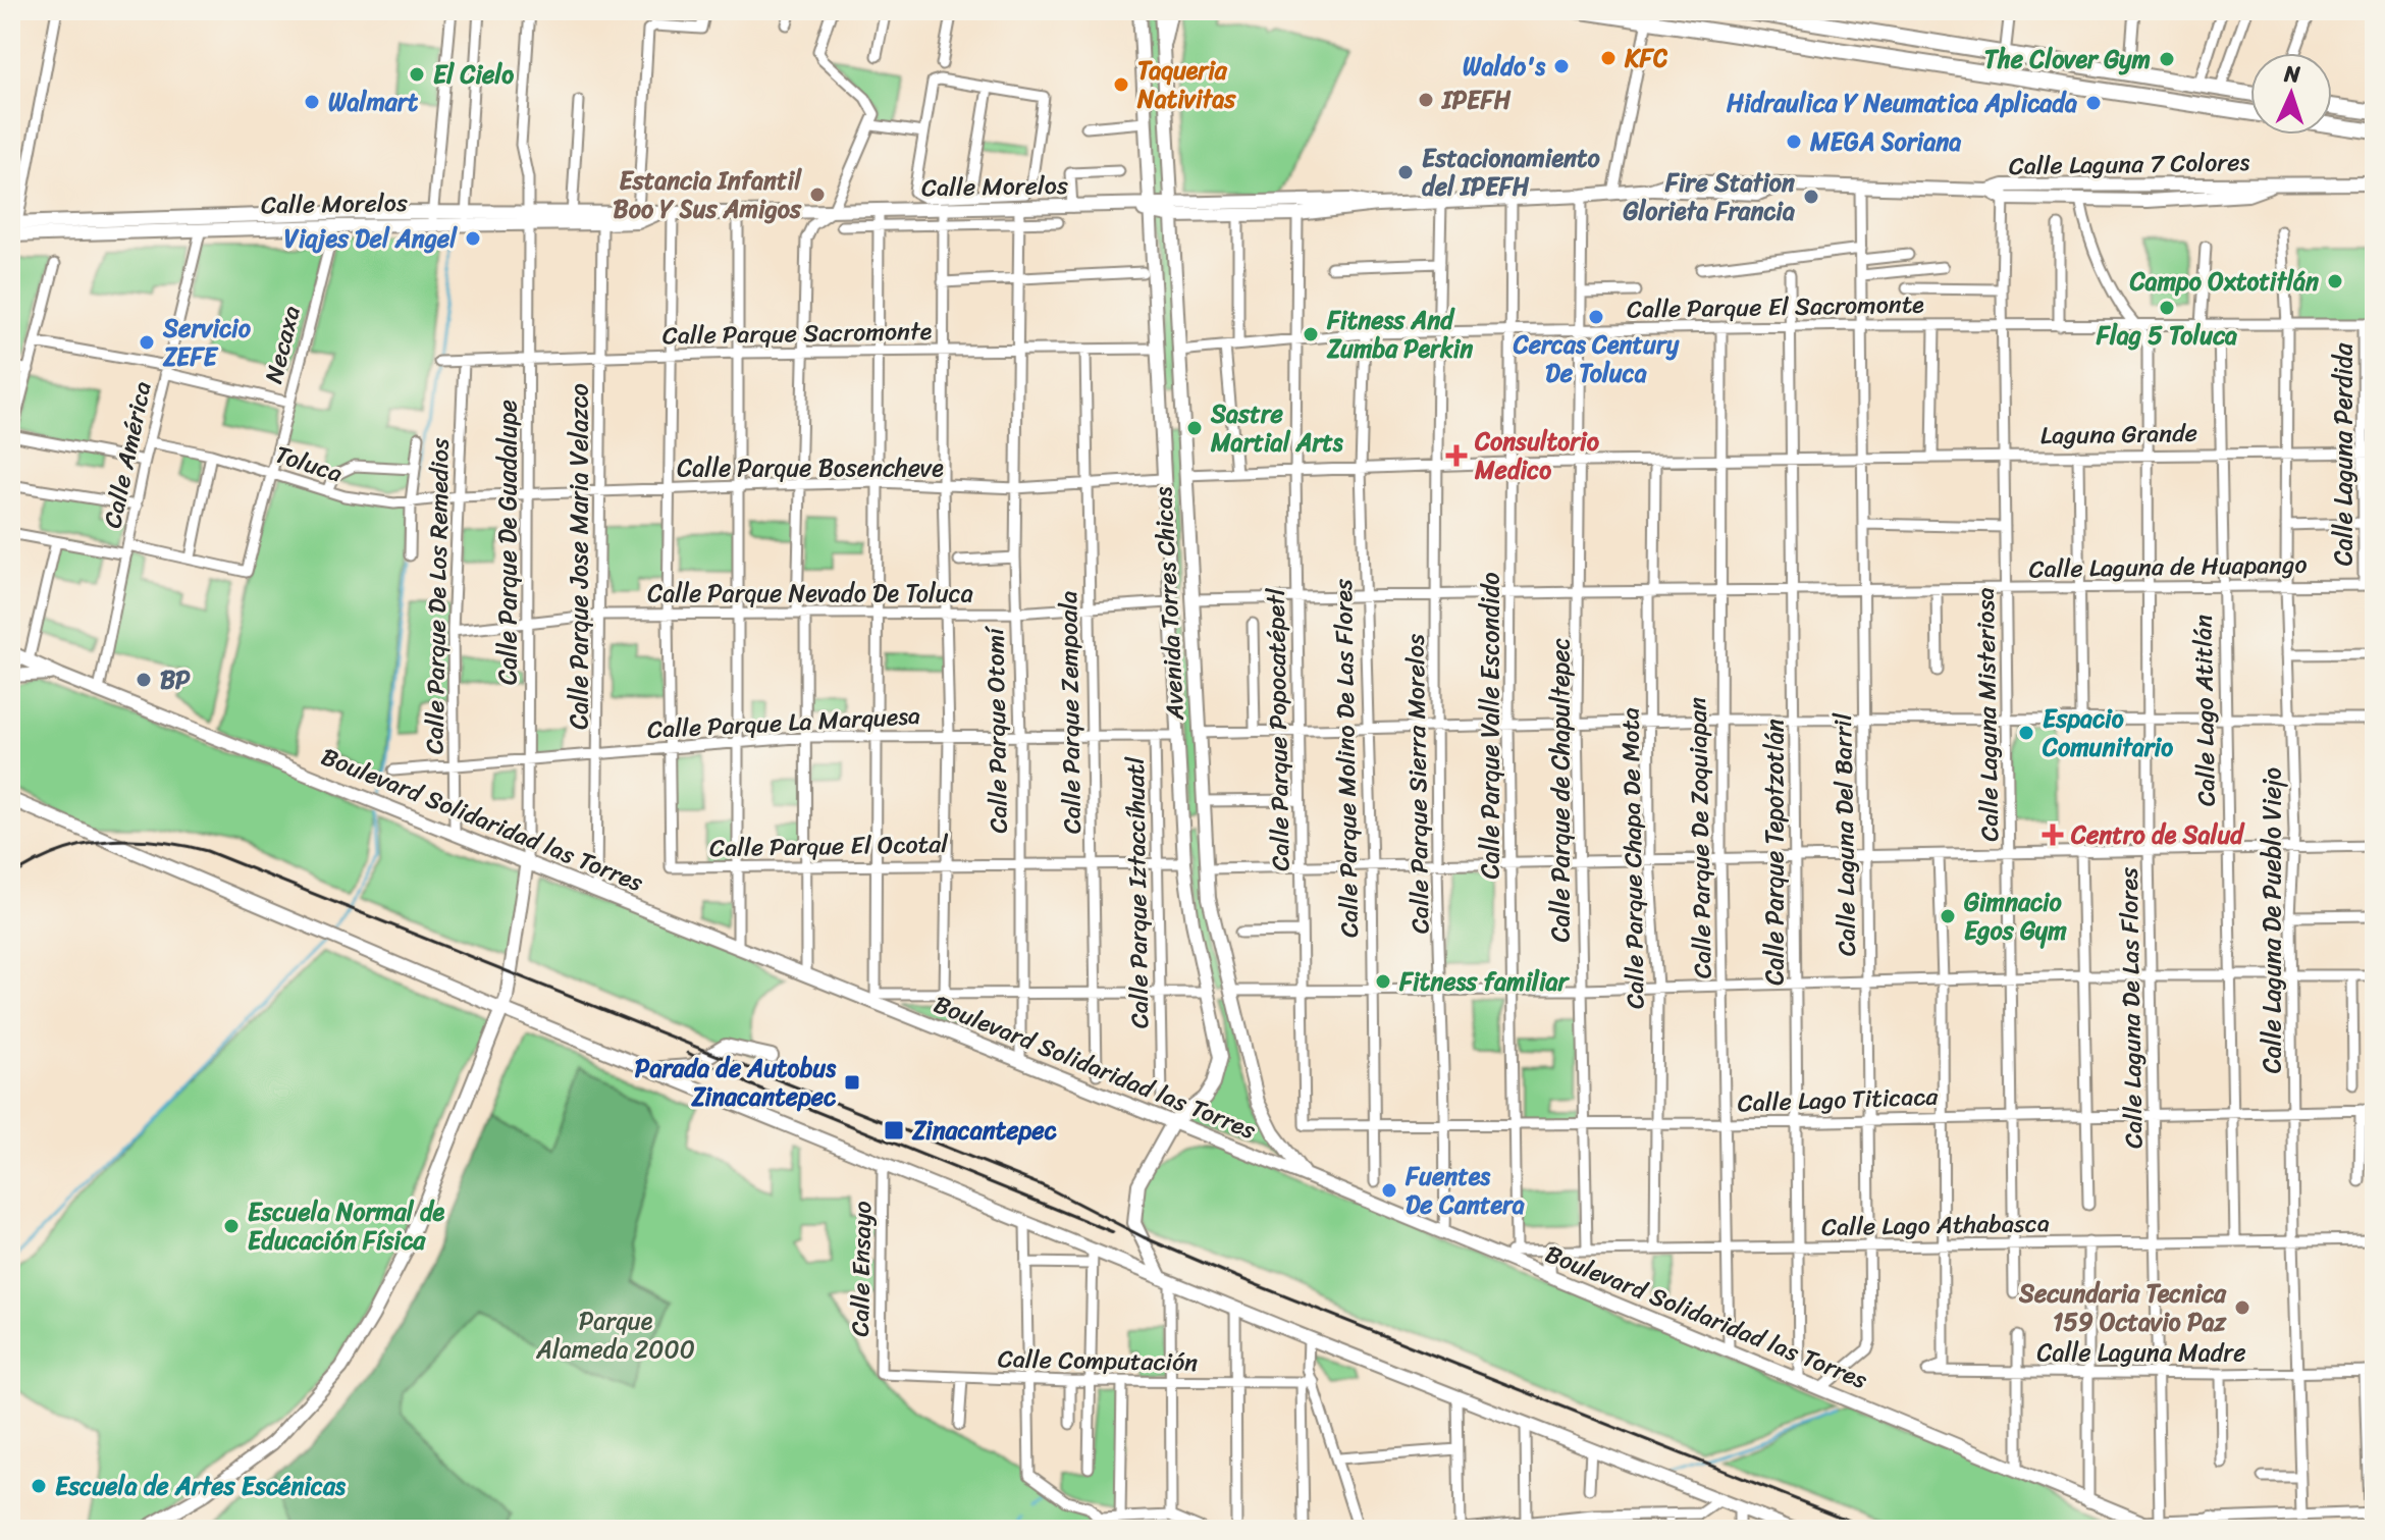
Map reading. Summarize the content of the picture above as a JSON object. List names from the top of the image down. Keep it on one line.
{"streets":{"main road":["Calle Laguna 7 Colores","Calle Morelos","Avenida Torres Chicas","Boulevard Solidaridad las Torres"],"street":["Calle Parque El Sacromonte","Calle Parque Sacromonte","Necaxa","Laguna Grande","Calle América","Calle Laguna Perdida","Toluca","Calle Parque Bosencheve","Calle Parque De Guadalupe","Calle Parque Jose Maria Velazco","Calle Laguna de Huapango","Calle Parque Nevado De Toluca","Calle Parque De Los Remedios","Calle Lago Atitlán","Calle Parque Zempoala","Calle Laguna Misteriosa","Calle Parque La Marquesa","Calle Parque Valle Escondido","Calle Parque Popocatépetl","Calle Parque Otomí","Calle Parque Molino De Las Flores","Calle Parque Sierra Morelos","Calle Parque de Chapultepec","Calle Laguna Del Barril","Calle Parque De Zoquiapan","Calle Parque El Ocotal","Calle Parque Tepotzotlán","Calle Parque Chapa De Mota","Calle Parque Iztaccíhuatl","Calle Laguna De Pueblo Viejo","Calle Laguna De Las Flores","Calle Lago Titicaca","Calle Lago Athabasca","Calle Ensayo","Calle Laguna Madre","Calle Computación"]},"crossings":[["Calle Laguna 7 Colores","Calle Morelos"],["Calle Laguna 7 Colores","Avenida Torres Chicas"],["Calle Laguna 7 Colores","Calle Laguna Misteriosa"],["Calle Laguna 7 Colores","Calle Parque Valle Escondido"],["Calle Laguna 7 Colores","Calle Parque Popocatépetl"],["Calle Laguna 7 Colores","Calle Parque Sierra Morelos"],["Calle Laguna 7 Colores","Calle Parque de Chapultepec"],["Calle Laguna 7 Colores","Calle Laguna Del Barril"],["Calle Laguna 7 Colores","Calle Laguna De Las Flores"],["Calle Morelos","Necaxa"],["Calle Morelos","Calle América"],["Calle Morelos","Calle Parque De Guadalupe"],["Calle Morelos","Calle Parque Jose Maria Velazco"],["Calle Morelos","Avenida Torres Chicas"],["Calle Morelos","Calle Parque Otomí"],["Calle Parque El Sacromonte","Calle Laguna Perdida"],["Calle Parque El Sacromonte","Avenida Torres Chicas"],["Calle Parque El Sacromonte","Calle Lago Atitlán"],["Calle Parque El Sacromonte","Calle Laguna Misteriosa"],["Calle Parque El Sacromonte","Calle Parque Valle Escondido"],["Calle Parque El Sacromonte","Calle Parque Popocatépetl"],["Calle Parque El Sacromonte","Calle Parque Molino De Las Flores"],["Calle Parque El Sacromonte","Calle Parque Sierra Morelos"],["Calle Parque El Sacromonte","Calle Parque de Chapultepec"],["Calle Parque El Sacromonte","Calle Laguna Del Barril"],["Calle Parque El Sacromonte","Calle Parque De Zoquiapan"],["Calle Parque El Sacromonte","Calle Parque Tepotzotlán"],["Calle Parque El Sacromonte","Calle Laguna De Pueblo Viejo"],["Calle Parque El Sacromonte","Calle Laguna De Las Flores"],["Calle Parque Sacromonte","Calle Parque De Guadalupe"],["Calle Parque Sacromonte","Calle Parque Jose Maria Velazco"],["Calle Parque Sacromonte","Calle Parque De Los Remedios"],["Calle Parque Sacromonte","Avenida Torres Chicas"],["Calle Parque Sacromonte","Calle Parque Zempoala"],["Calle Parque Sacromonte","Calle Parque Otomí"],["Necaxa","Toluca"],["Laguna Grande","Calle Laguna Perdida"],["Laguna Grande","Calle Lago Atitlán"],["Laguna Grande","Calle Laguna Misteriosa"],["Laguna Grande","Calle Laguna Del Barril"],["Laguna Grande","Calle Laguna De Pueblo Viejo"],["Laguna Grande","Calle Laguna De Las Flores"],["Calle América","Toluca"],["Calle América","Boulevard Solidaridad las Torres"],["Calle Laguna Perdida","Calle Laguna de Huapango"],["Toluca","Calle Parque Bosencheve"],["Toluca","Calle Parque De Los Remedios"],["Calle Parque Bosencheve","Calle Parque De Guadalupe"],["Calle Parque Bosencheve","Calle Parque Jose Maria Velazco"],["Calle Parque Bosencheve","Calle Parque De Los Remedios"],["Calle Parque Bosencheve","Avenida Torres Chicas"],["Calle Parque Bosencheve","Calle Parque Zempoala"],["Calle Parque Bosencheve","Calle Parque Otomí"],["Calle Parque De Guadalupe","Calle Parque Nevado De Toluca"],["Calle Parque De Guadalupe","Calle Parque La Marquesa"],["Calle Parque De Guadalupe","Boulevard Solidaridad las Torres"],["Calle Parque Jose Maria Velazco","Calle Parque Nevado De Toluca"],["Calle Parque Jose Maria Velazco","Calle Parque La Marquesa"],["Calle Parque Jose Maria Velazco","Boulevard Solidaridad las Torres"],["Calle Laguna de Huapango","Calle Lago Atitlán"],["Calle Laguna de Huapango","Calle Laguna Misteriosa"],["Calle Laguna de Huapango","Calle Laguna Del Barril"],["Calle Laguna de Huapango","Calle Laguna De Pueblo Viejo"],["Calle Laguna de Huapango","Calle Laguna De Las Flores"],["Calle Parque Nevado De Toluca","Calle Parque De Los Remedios"],["Calle Parque Nevado De Toluca","Avenida Torres Chicas"],["Calle Parque Nevado De Toluca","Calle Parque Zempoala"],["Calle Parque Nevado De Toluca","Calle Parque Otomí"],["Calle Parque De Los Remedios","Calle Parque La Marquesa"],["Calle Parque De Los Remedios","Boulevard Solidaridad las Torres"],["Avenida Torres Chicas","Calle Parque La Marquesa"],["Avenida Torres Chicas","Boulevard Solidaridad las Torres"],["Avenida Torres Chicas","Calle Parque El Ocotal"],["Calle Lago Atitlán","Calle Lago Titicaca"],["Calle Lago Atitlán","Calle Lago Athabasca"],["Calle Parque Zempoala","Calle Parque La Marquesa"],["Calle Parque Zempoala","Calle Parque El Ocotal"],["Calle Laguna Misteriosa","Calle Lago Titicaca"],["Calle Laguna Misteriosa","Calle Lago Athabasca"],["Calle Parque La Marquesa","Calle Parque Otomí"],["Calle Parque La Marquesa","Calle Parque El Ocotal"],["Calle Parque La Marquesa","Calle Parque Iztaccíhuatl"],["Calle Parque Valle Escondido","Calle Lago Titicaca"],["Calle Parque Valle Escondido","Calle Lago Athabasca"],["Calle Parque Popocatépetl","Calle Lago Titicaca"],["Calle Parque Otomí","Boulevard Solidaridad las Torres"],["Calle Parque Otomí","Calle Parque El Ocotal"],["Calle Parque Molino De Las Flores","Calle Lago Titicaca"],["Calle Parque Sierra Morelos","Boulevard Solidaridad las Torres"],["Calle Parque Sierra Morelos","Calle Lago Titicaca"],["Calle Parque de Chapultepec","Calle Lago Titicaca"],["Calle Parque de Chapultepec","Calle Lago Athabasca"],["Boulevard Solidaridad las Torres","Calle Laguna Del Barril"],["Boulevard Solidaridad las Torres","Calle Parque De Zoquiapan"],["Boulevard Solidaridad las Torres","Calle Parque Tepotzotlán"],["Boulevard Solidaridad las Torres","Calle Laguna De Las Flores"],["Boulevard Solidaridad las Torres","Calle Lago Athabasca"],["Calle Laguna Del Barril","Calle Lago Titicaca"],["Calle Laguna Del Barril","Calle Lago Athabasca"],["Calle Parque De Zoquiapan","Calle Lago Titicaca"],["Calle Parque De Zoquiapan","Calle Lago Athabasca"],["Calle Parque El Ocotal","Calle Parque Iztaccíhuatl"],["Calle Parque Tepotzotlán","Calle Lago Titicaca"],["Calle Parque Tepotzotlán","Calle Lago Athabasca"],["Calle Parque Chapa De Mota","Calle Lago Titicaca"],["Calle Parque Chapa De Mota","Calle Lago Athabasca"],["Calle Laguna De Pueblo Viejo","Calle Lago Titicaca"],["Calle Laguna De Pueblo Viejo","Calle Lago Athabasca"],["Calle Laguna De Pueblo Viejo","Calle Laguna Madre"],["Calle Laguna De Las Flores","Calle Lago Titicaca"],["Calle Laguna De Las Flores","Calle Lago Athabasca"],["Calle Laguna De Las Flores","Calle Laguna Madre"],["Calle Lago Athabasca","Calle Laguna Madre"],["Calle Ensayo","Calle Computación"]],"parks":["Parque Alameda 2000"],"places":{"other":["KFC","The Clover Gym","Waldo's","El Cielo","Taqueria Nativitas","IPEFH","Walmart","Hidraulica Y Neumatica Aplicada","MEGA Soriana","Estacionamiento del IPEFH","Estancia Infantil Boo Y Sus Amigos","Fire Station Glorieta Francia","Viajes Del Angel","Campo Oxtotitlán","Flag 5 Toluca","Cercas Century De Toluca","Fitness And Zumba Perkin","Servicio ZEFE","Sastre Martial Arts","BP","Espacio Comunitario","Gimnacio Egos Gym","Fitness familiar","Fuentes De Cantera","Escuela Normal de Educación Física","Secundaria Tecnica 159 Octavio Paz","Escuela de Artes Escénicas"],"health":["Consultorio Medico","Centro de Salud"],"transit":["Parada de Autobus Zinacantepec","Zinacantepec"]},"north":"top"}
